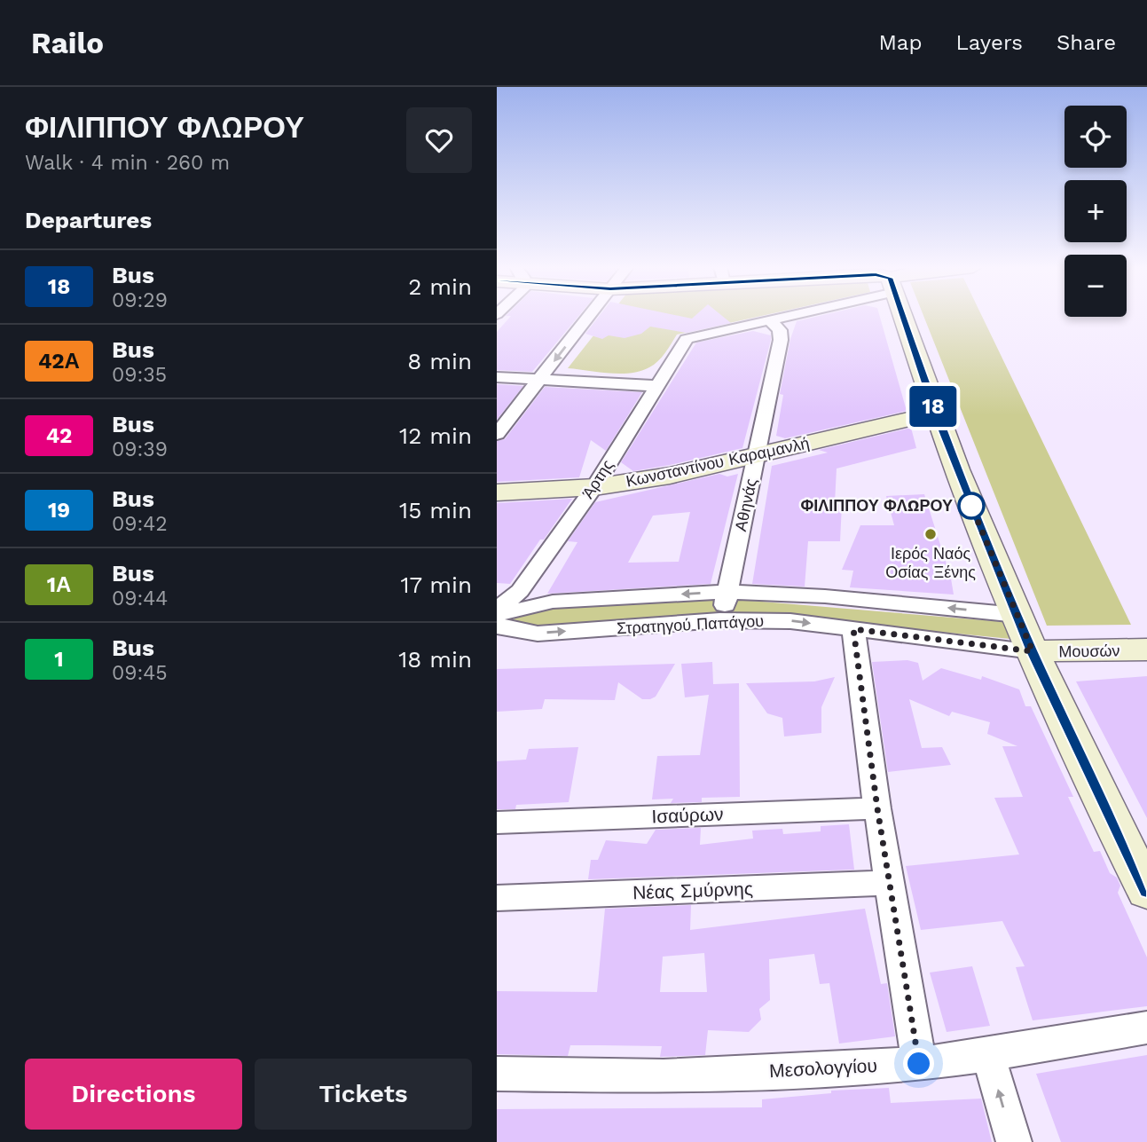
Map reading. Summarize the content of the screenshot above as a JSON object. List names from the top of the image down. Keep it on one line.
{"streets":{"street":["Κωνσταντίνου Καραμανλή","Άρτης","Αθηνάς","Στρατηγού Παπάγου","Μουσών","Ισαύρων","Νέας Σμύρνης","Μεσολογγίου"]},"crossings":[["Κωνσταντίνου Καραμανλή","Άρτης"],["Κωνσταντίνου Καραμανλή","Αθηνάς"],["Άρτης","Αθηνάς"],["Αθηνάς","Στρατηγού Παπάγου"],["Στρατηγού Παπάγου","Μουσών"]],"places":["ΦΙΛΙΠΠΟΥ ΦΛΩΡΟΥ","Ιερός Ναός Οσίας Ξένης"],"lines":["bus line 18"],"page":{"header":"Railo","nav":["Map","Layers","Share"],"heading":[["ΦΙΛΙΠΠΟΥ ΦΛΩΡΟΥ","Walk · 4 min · 260 m"],"Departures"],"on_map":"18","map_buttons":["+","−"],"list":[{"mark":"18","name":"Bus","note":"09:29","value":"2 min"},{"mark":"42Α","name":"Bus","note":"09:35","value":"8 min"},{"mark":"42","name":"Bus","note":"09:39","value":"12 min"},{"mark":"19","name":"Bus","note":"09:42","value":"15 min"},{"mark":"1Α","name":"Bus","note":"09:44","value":"17 min"},{"mark":"1","name":"Bus","note":"09:45","value":"18 min"}],"buttons":["Directions","Tickets"]}}
